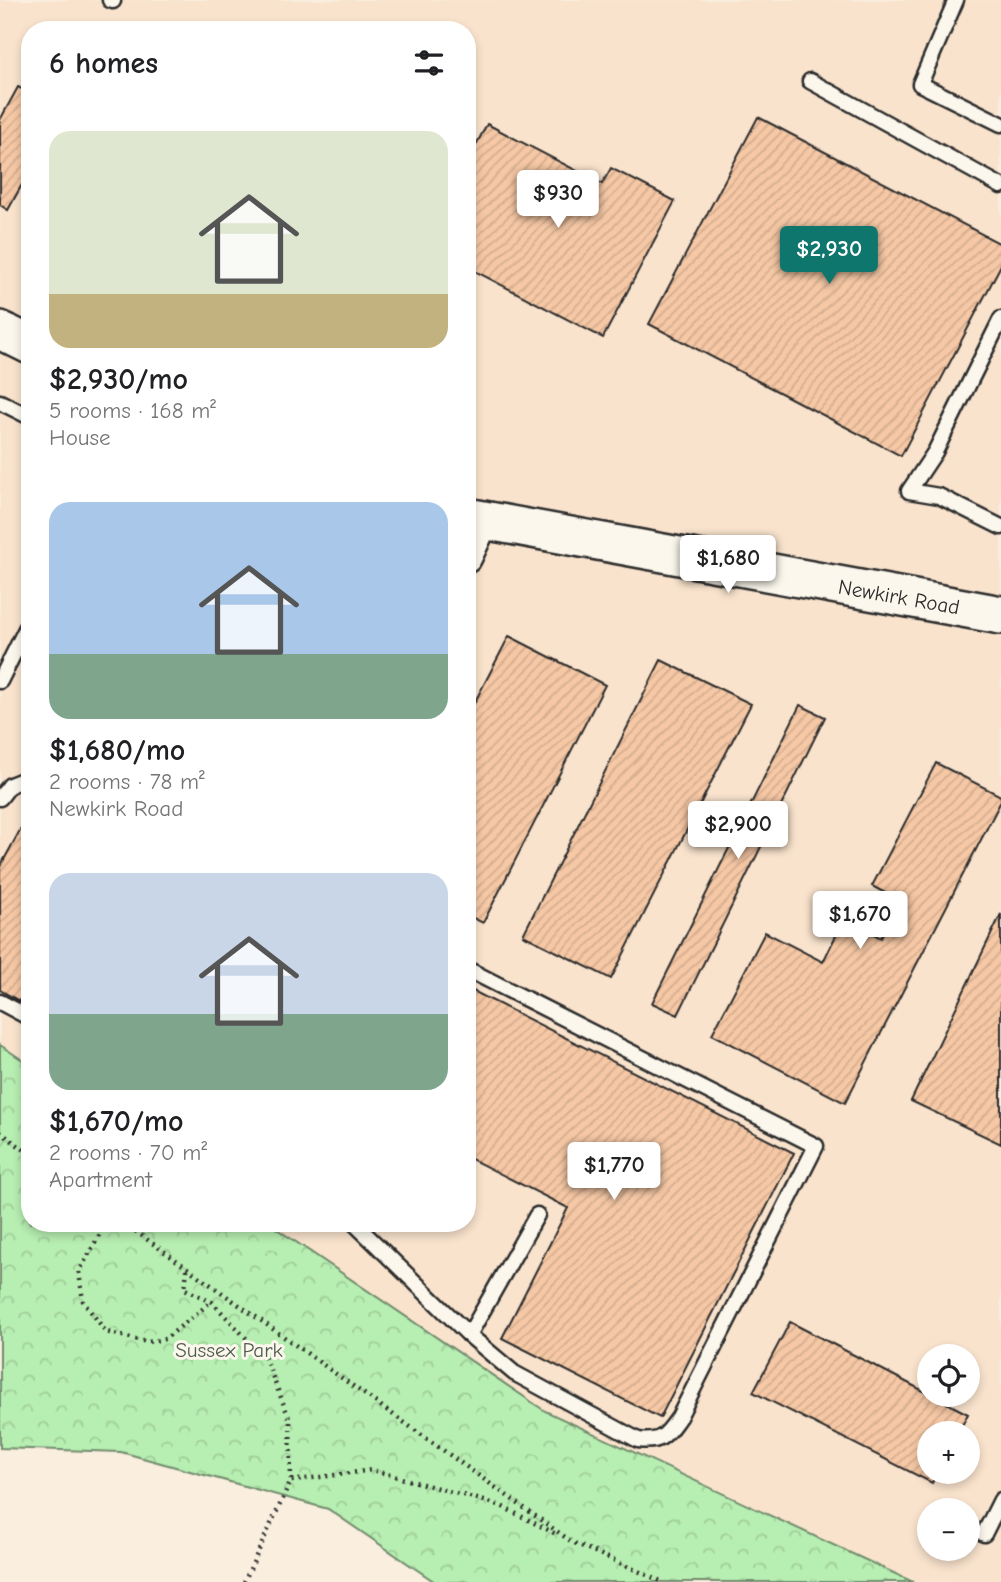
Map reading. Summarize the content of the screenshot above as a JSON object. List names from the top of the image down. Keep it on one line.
{"streets":{"street":["Newkirk Road"]},"parks":["Sussex Park"],"page":{"heading":"6 homes","list":[{"name":"$2,930/mo","note":"5 rooms · 168 m² · House"},{"name":"$1,680/mo","note":"2 rooms · 78 m² · Newkirk Road"},{"name":"$1,670/mo","note":"2 rooms · 70 m² · Apartment"}],"price":["$930","$2,930","$1,680","$2,900","$1,670","$1,770"],"map_buttons":["+","−"]}}
